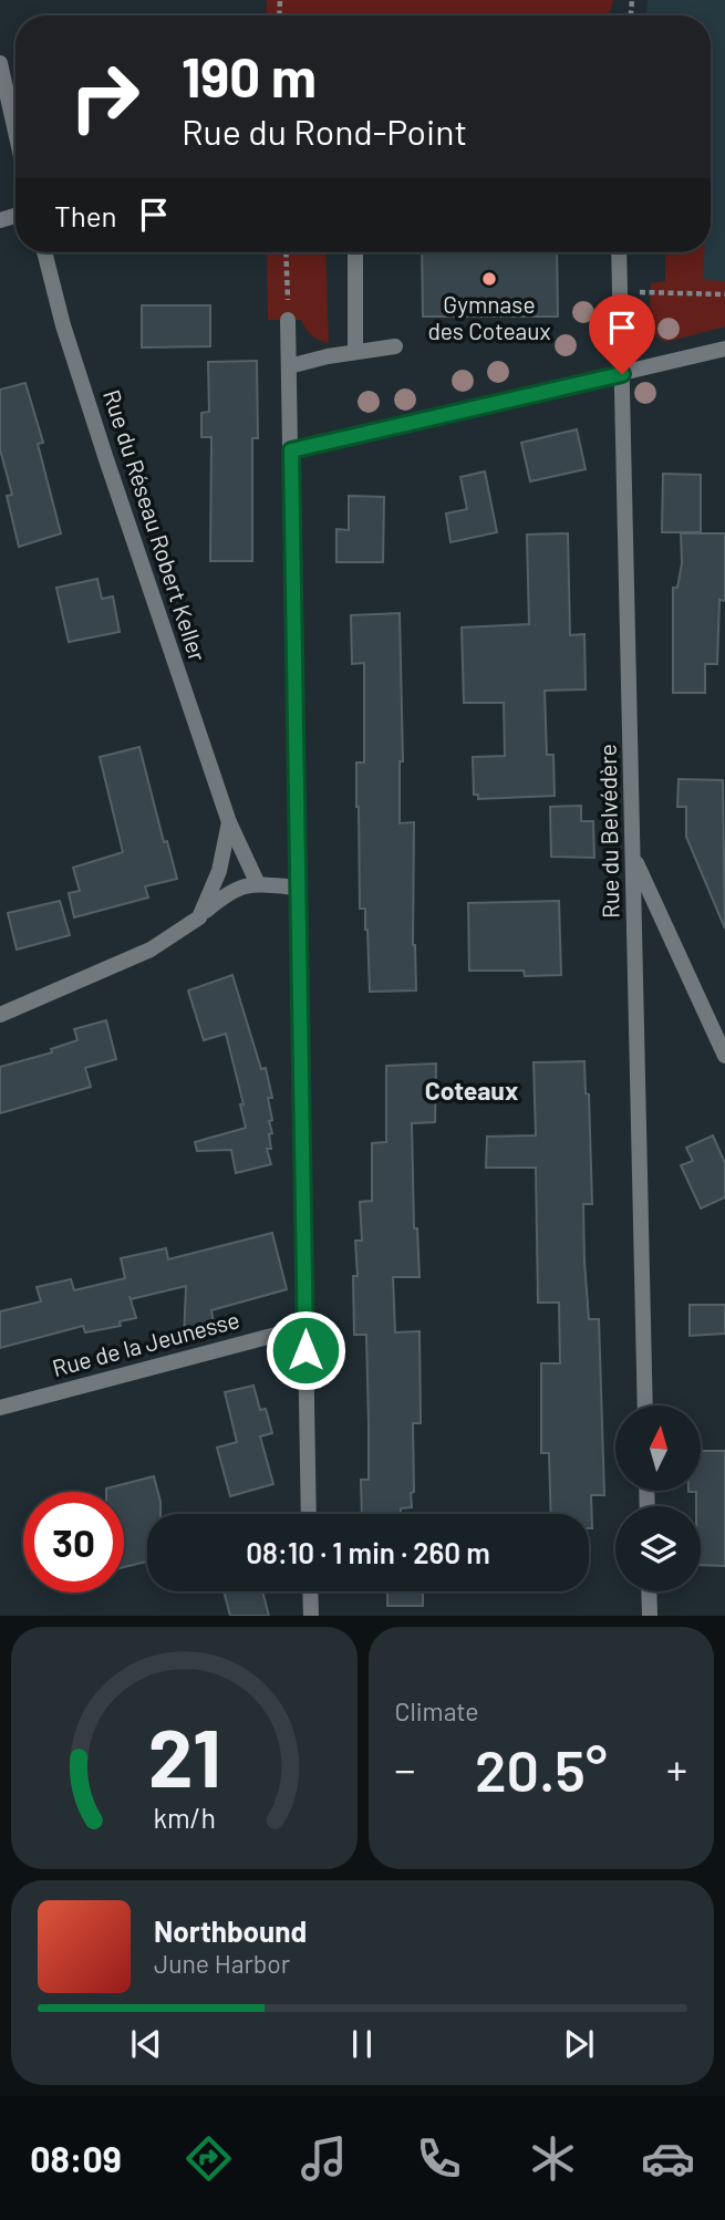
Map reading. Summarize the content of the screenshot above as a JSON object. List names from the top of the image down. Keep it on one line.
{"streets":{"street":["Rue du Réseau Robert Keller","Rue du Belvédère","Rue de la Jeunesse"]},"districts":["Coteaux"],"places":["Gymnase des Coteaux"],"north":"top","page":{"turn":["190 m","Rue du Rond-Point"],"then":"Then","limit":"30","trip":"08:10 · 1 min · 260 m","tile":"Climate","heat":["−","20.5°","+"],"song":["Northbound","June Harbor"],"tabs":"08:09","gauge":["21","km/h"]}}
